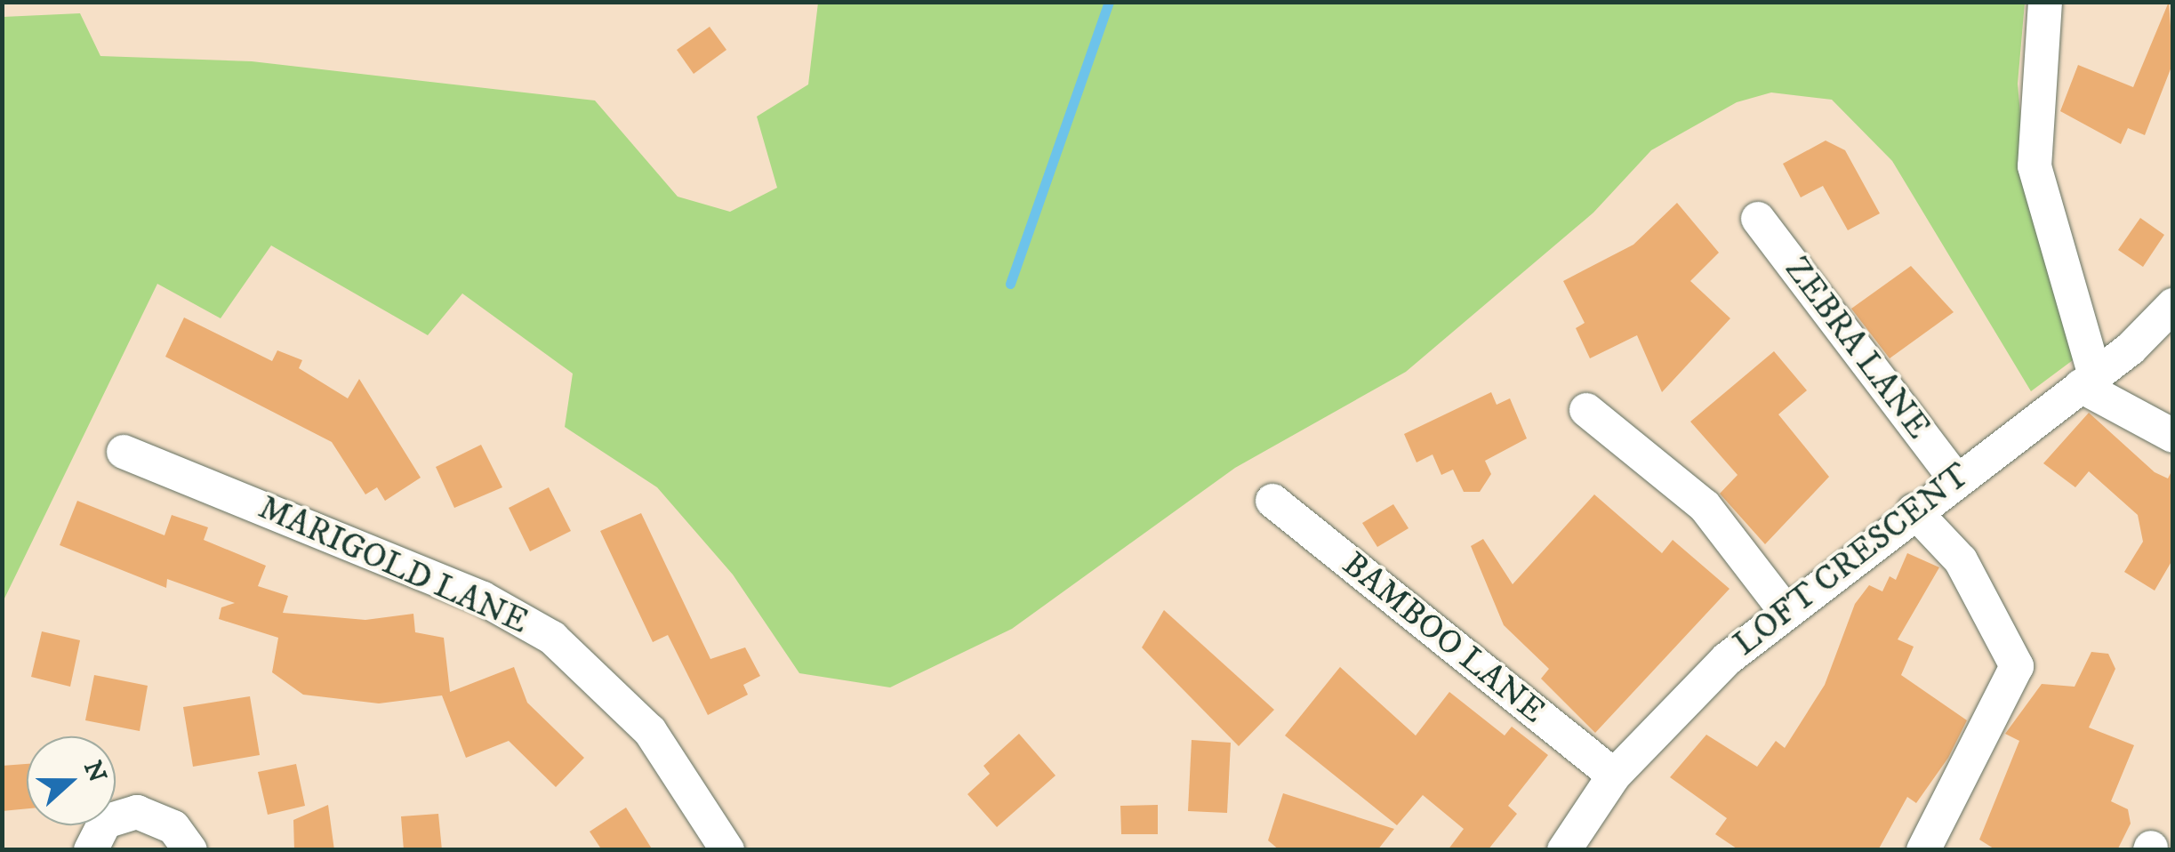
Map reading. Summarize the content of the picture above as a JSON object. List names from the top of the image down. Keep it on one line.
{"streets":{"street":["ZEBRA LANE","LOFT CRESCENT","MARIGOLD LANE","BAMBOO LANE"]},"crossings":[["ZEBRA LANE","LOFT CRESCENT"],["LOFT CRESCENT","BAMBOO LANE"]],"north":"right"}
